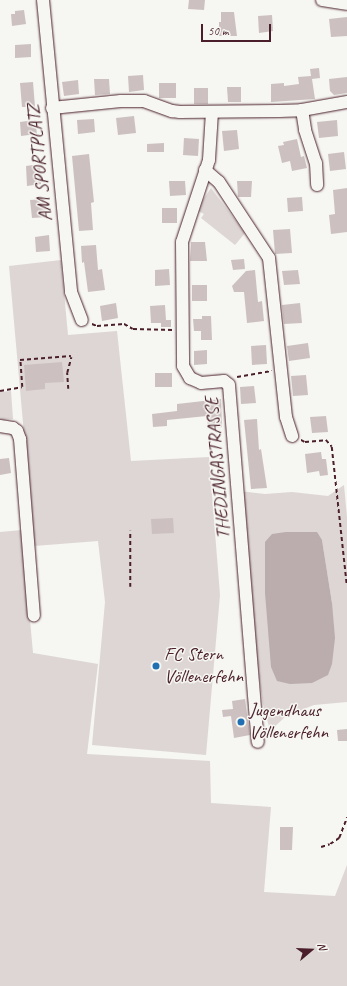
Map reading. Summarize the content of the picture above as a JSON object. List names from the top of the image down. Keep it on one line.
{"streets":{"street":["AM SPORTPLATZ","THEDINGASTRASSE"]},"places":["FC Stern Völlenerfehn","Jugendhaus Völlenerfehn"],"scale_bar":"50 m","north":"right"}
